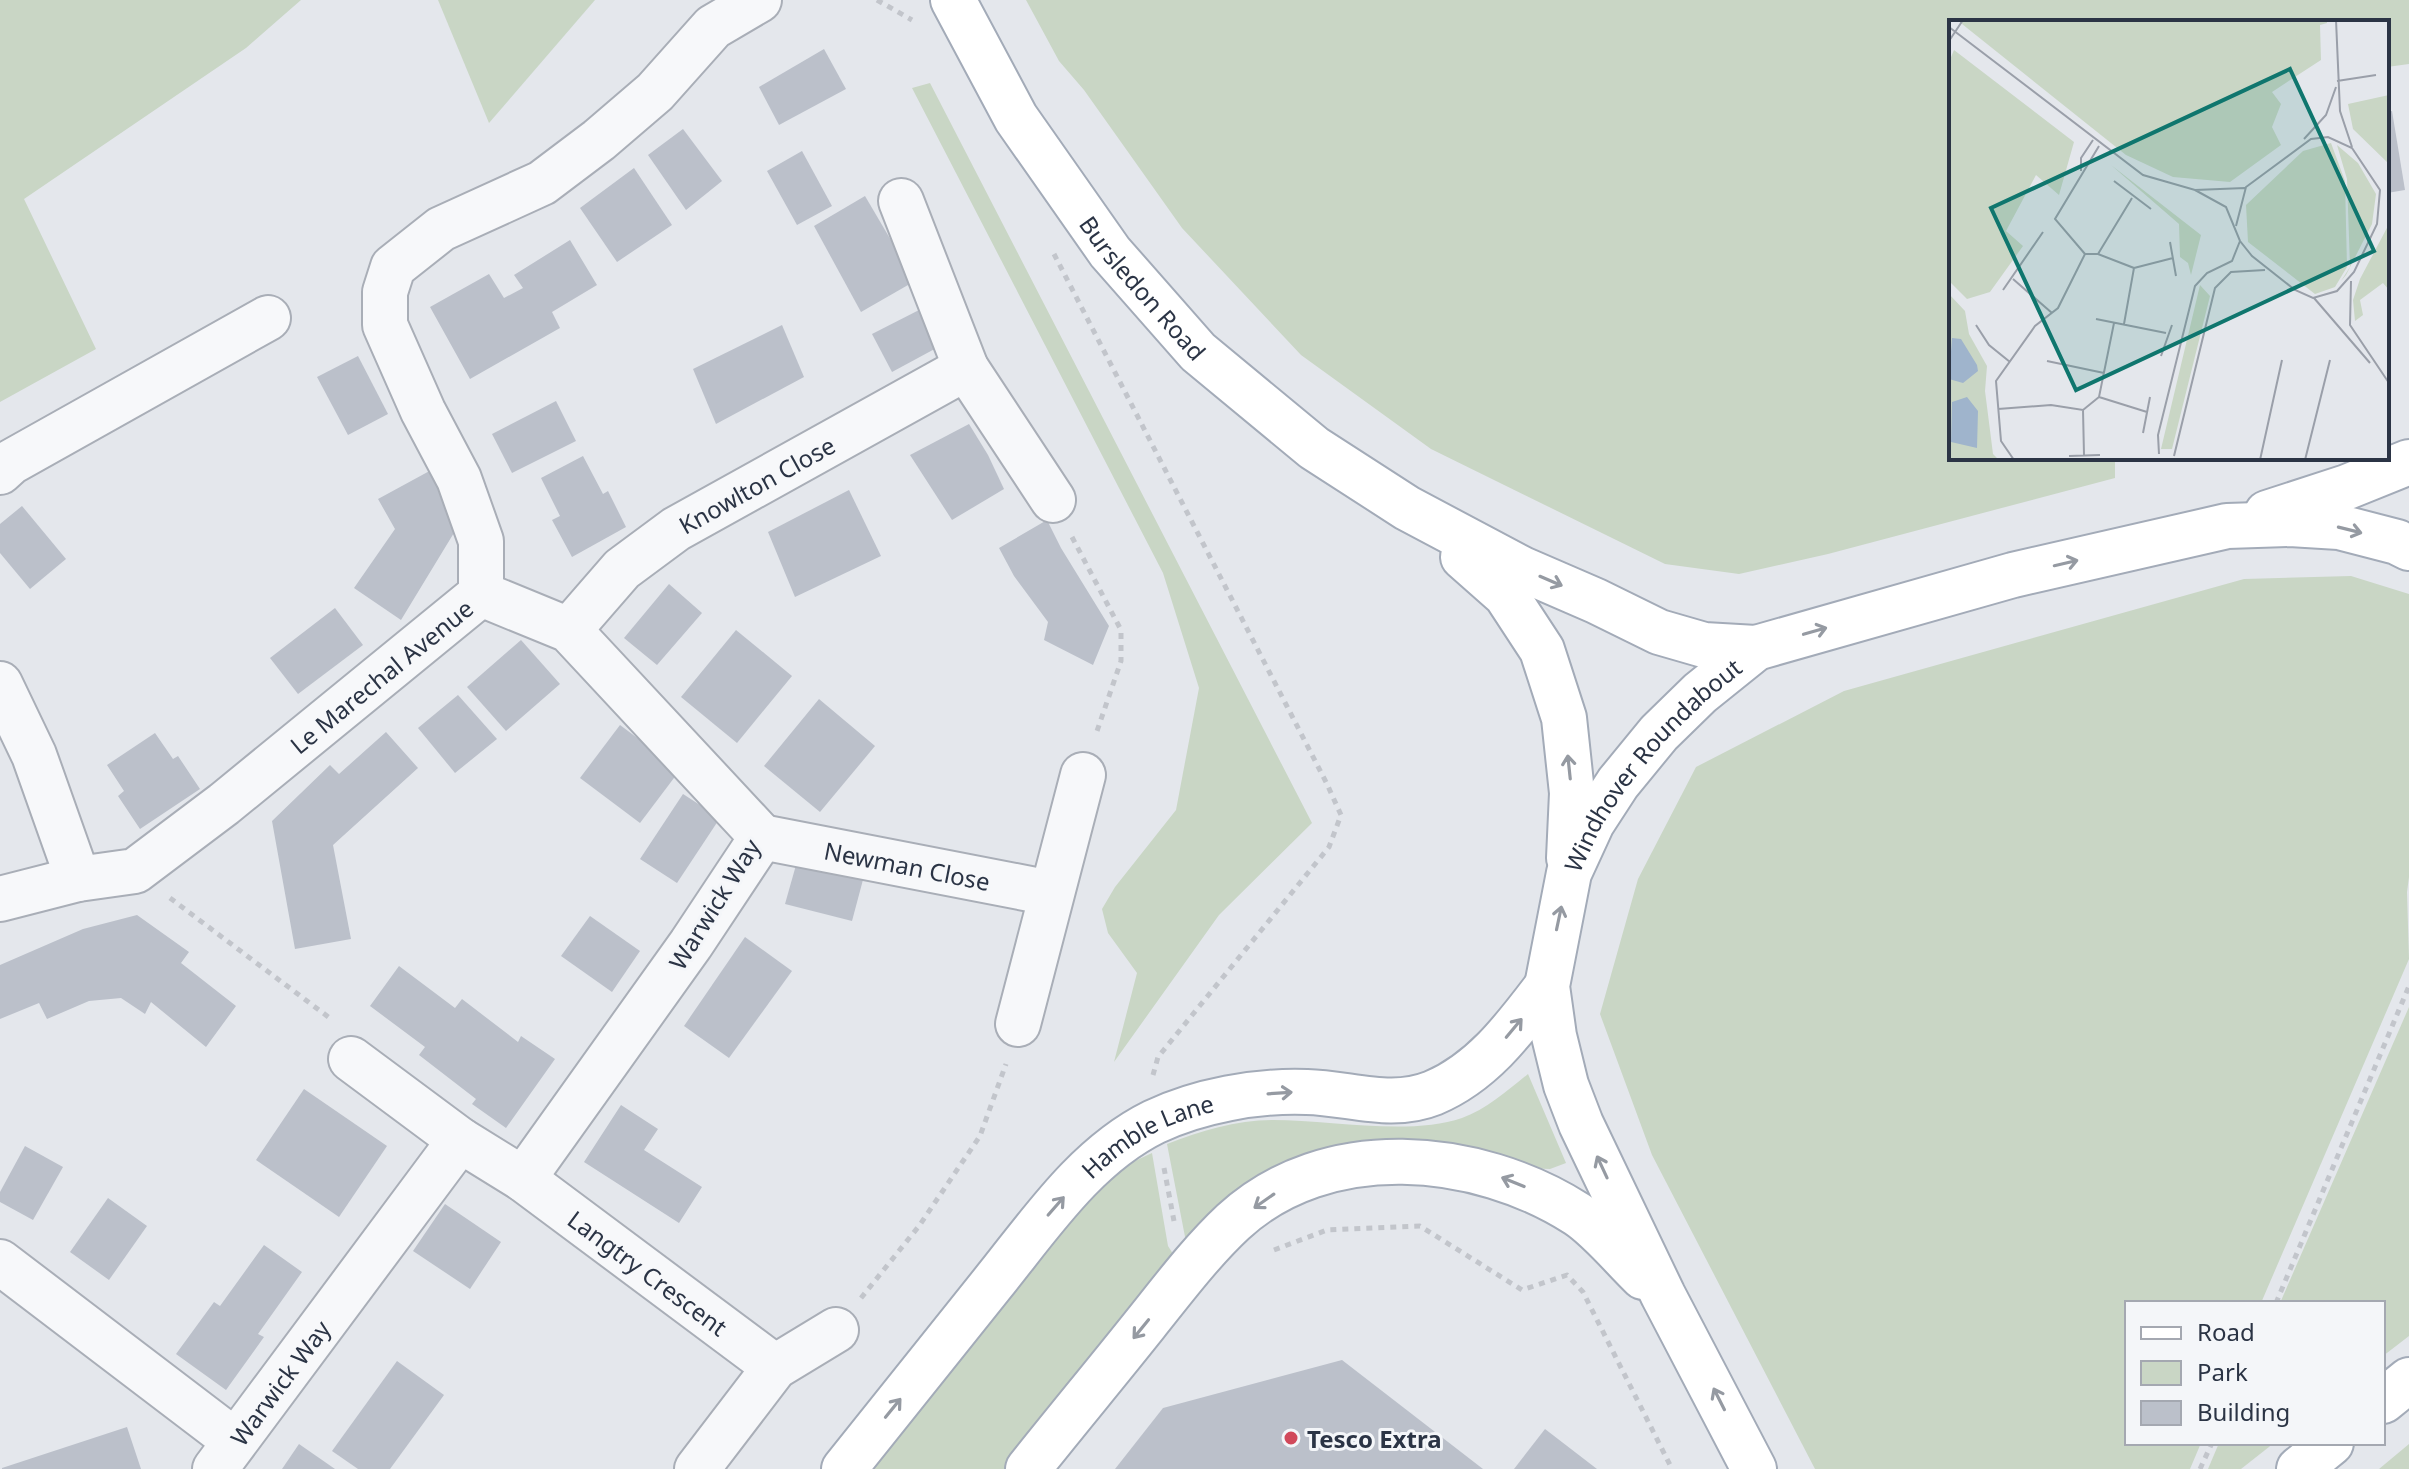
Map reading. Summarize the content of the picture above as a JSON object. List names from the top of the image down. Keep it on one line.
{"streets":{"main road":["Bursledon Road","Windhover Roundabout","Hamble Lane"],"street":["Knowlton Close","Le Marechal Avenue","Newman Close","Warwick Way","Langtry Crescent"]},"crossings":[["Bursledon Road","Windhover Roundabout"],["Knowlton Close","Warwick Way"],["Le Marechal Avenue","Warwick Way"],["Windhover Roundabout","Hamble Lane"],["Newman Close","Warwick Way"],["Warwick Way","Langtry Crescent"]],"one_way":["Hamble Lane"],"places":["Tesco Extra"],"legend":["Road","Park","Building"]}
